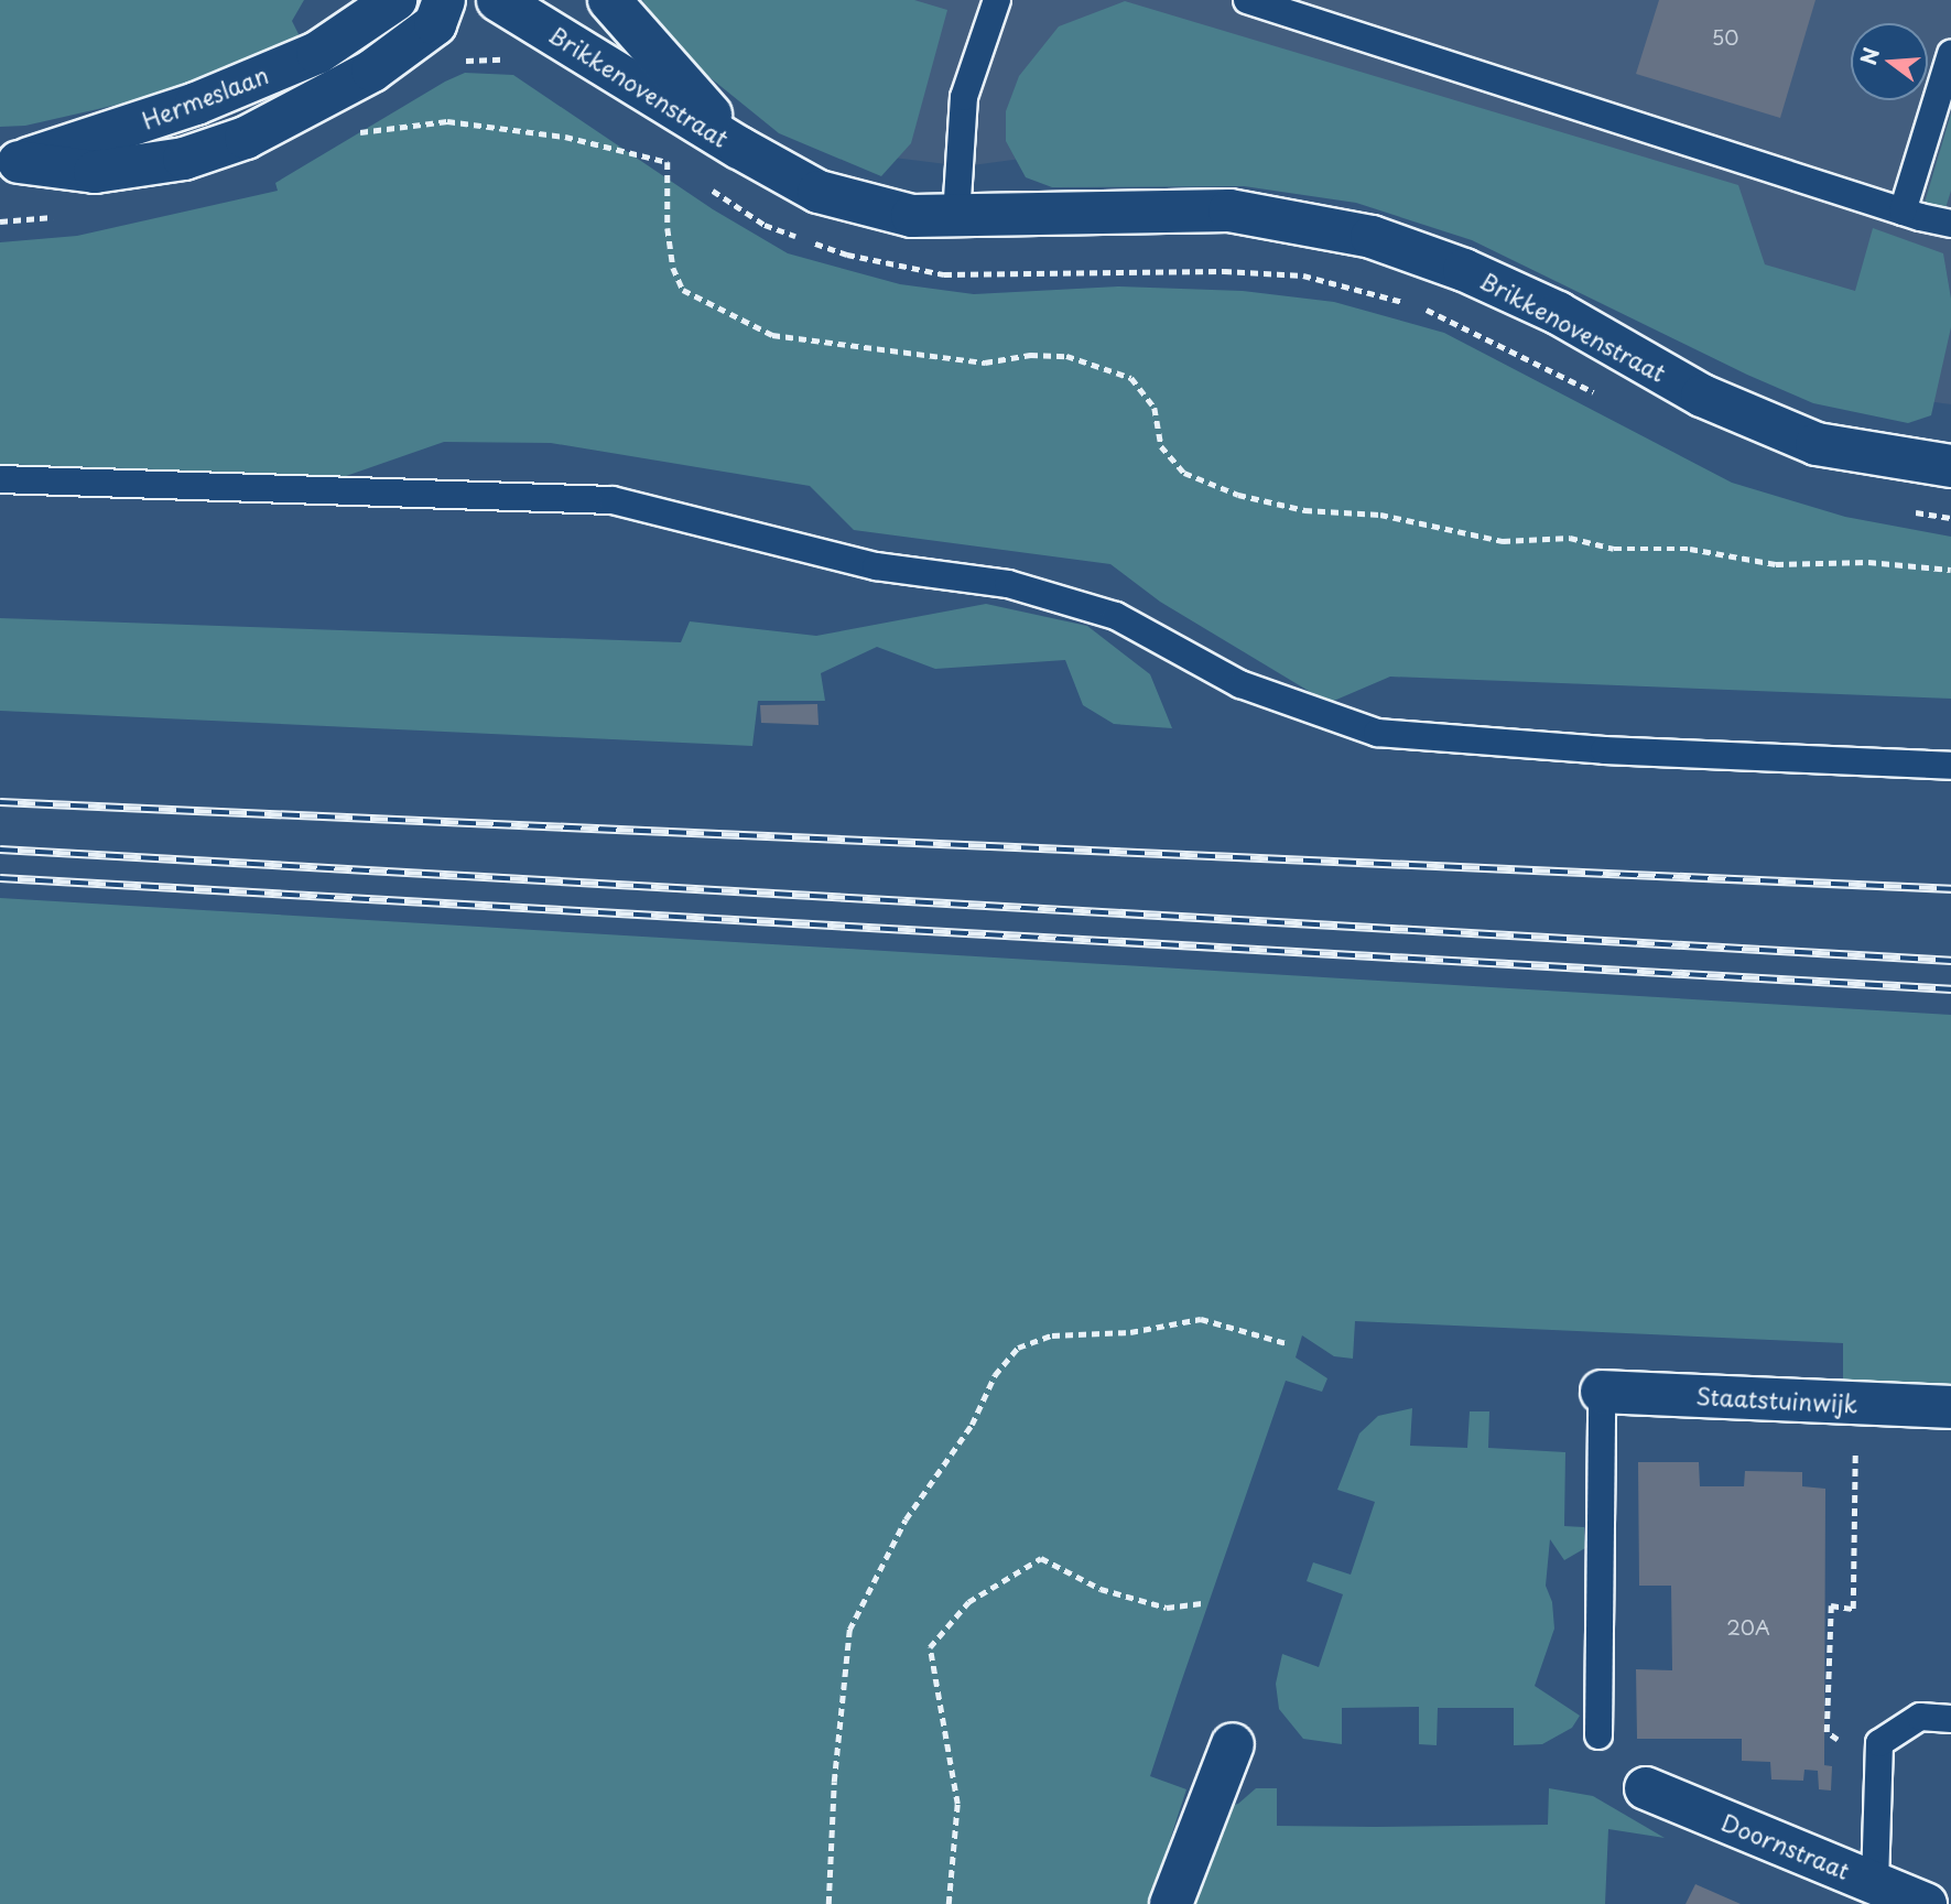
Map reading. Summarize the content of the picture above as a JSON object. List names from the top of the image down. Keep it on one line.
{"streets":{"street":["Brikkenovenstraat","Hermeslaan","Staatstuinwijk","Doornstraat"]},"house_numbers":["50","20A"],"north":"left"}
